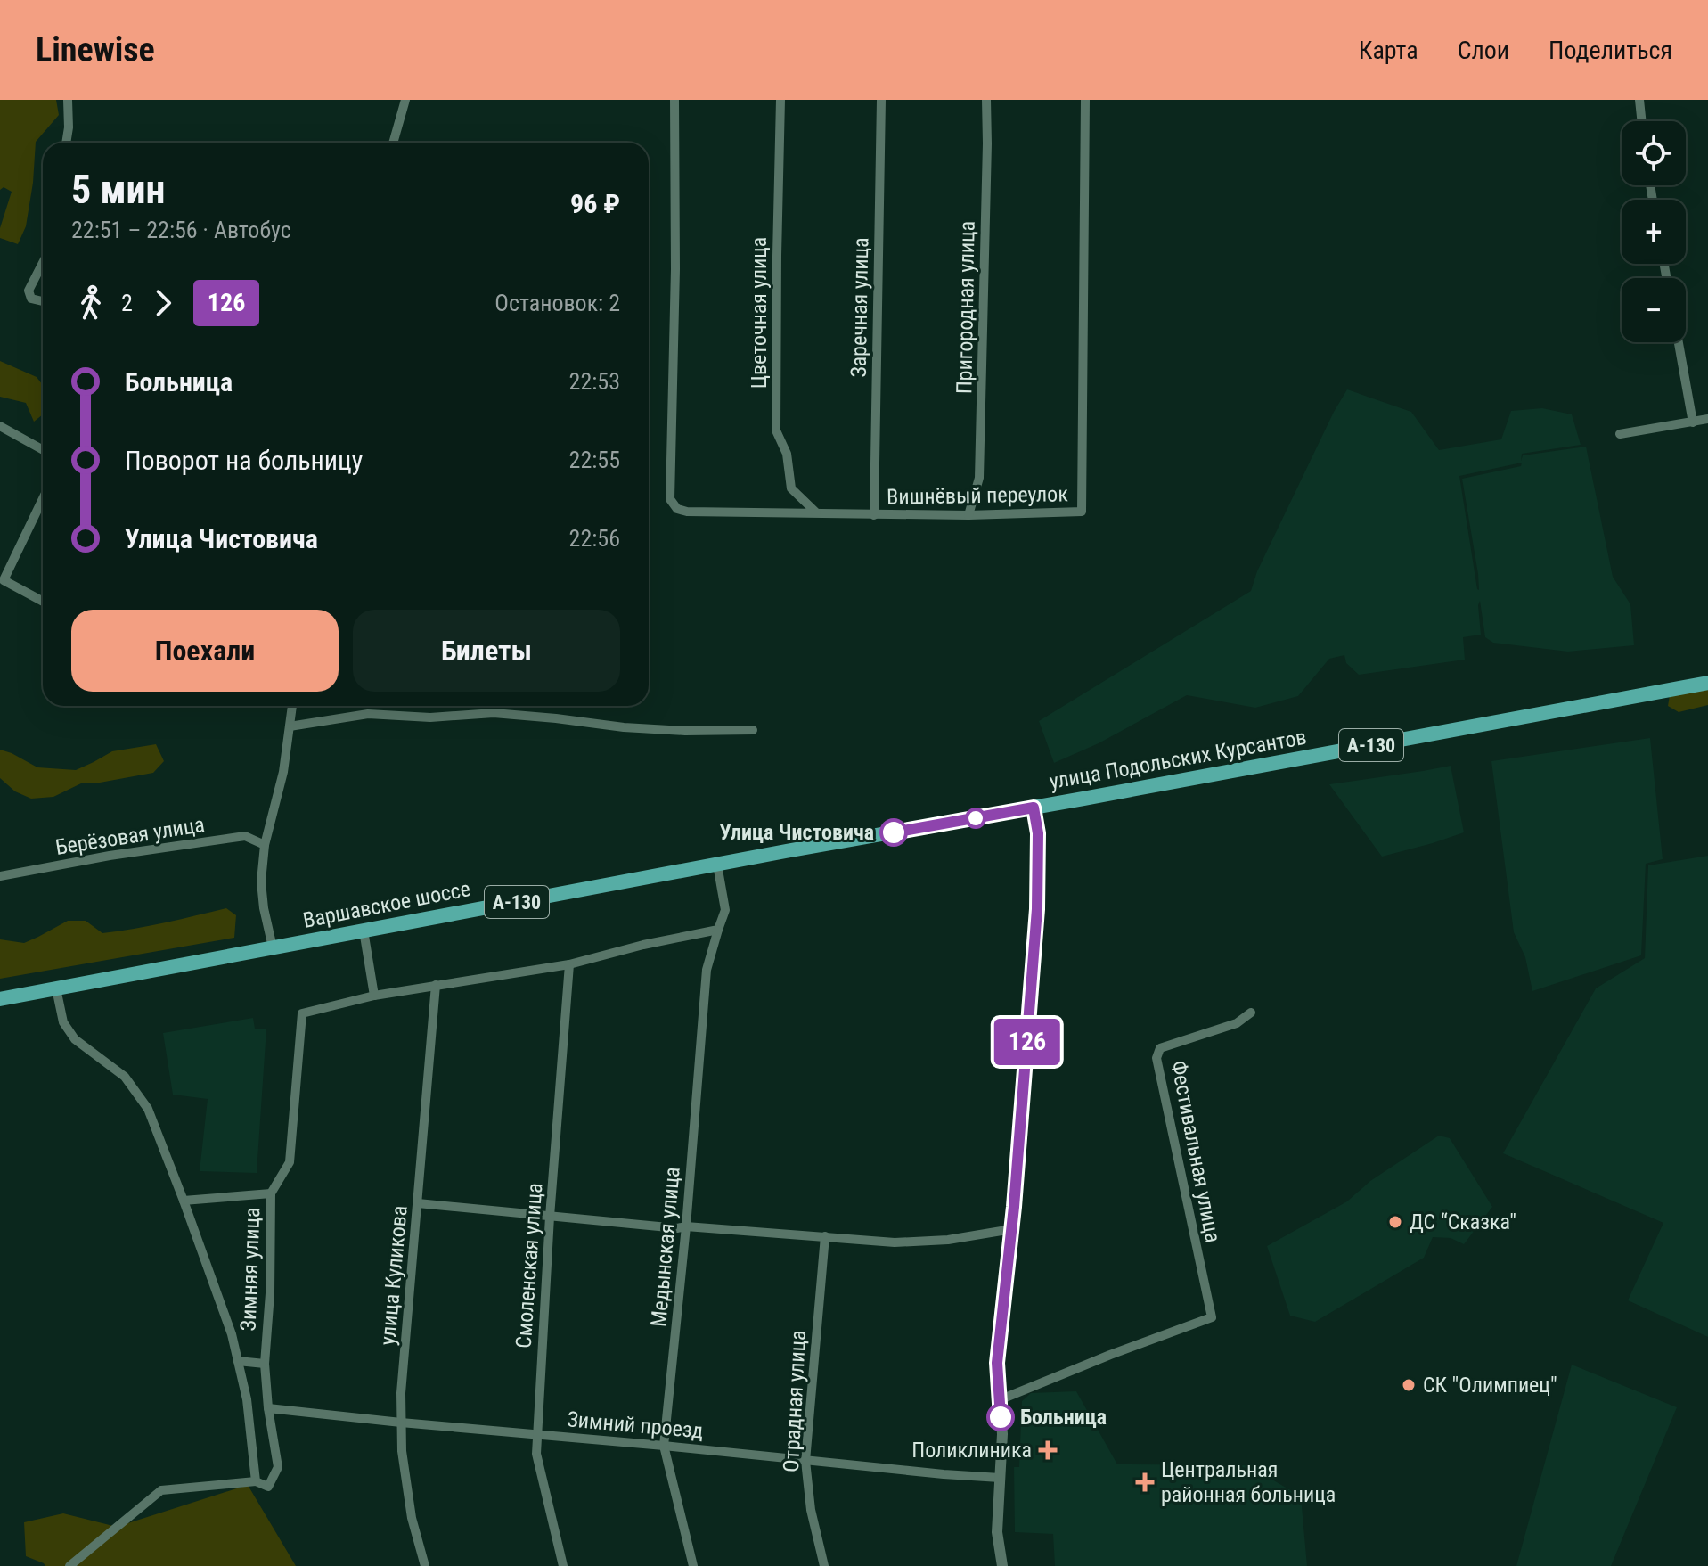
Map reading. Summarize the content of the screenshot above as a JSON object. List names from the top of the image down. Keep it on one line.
{"streets":{"main road":["А-130","улица Подольских Курсантов","Варшавское шоссе"],"street":["Заречная улица","Пригородная улица","Цветочная улица","Вишнёвый переулок","Берёзовая улица","Фестивальная улица","Медынская улица","Смоленская улица","Зимняя улица","улица Куликова","Отрадная улица","Зимний проезд"]},"crossings":[["Заречная улица","Вишнёвый переулок"],["Пригородная улица","Вишнёвый переулок"],["Цветочная улица","Вишнёвый переулок"],["улица Подольских Курсантов","Варшавское шоссе"],["Варшавское шоссе","Медынская улица"],["Медынская улица","Зимний проезд"],["Смоленская улица","Зимний проезд"],["Зимняя улица","Зимний проезд"],["улица Куликова","Зимний проезд"],["Отрадная улица","Зимний проезд"]],"places":{"other":["Улица Чистовича","ДС “Сказка\"","СК \"Олимпиец\"","Больница"],"health":["Поликлиника","Центральная районная больница"]},"lines":["bus line 126"],"page":{"header":"Linewise","nav":["Карта","Слои","Поделиться"],"on_map":"126","map_buttons":["+","−"],"heading":["5 мин","22:51 – 22:56 · Автобус","96 ₽"],"legs":["2","126","Остановок: 2"],"list":[{"name":"Больница","value":"22:53"},{"name":"Поворот на больницу","value":"22:55"},{"name":"Улица Чистовича","value":"22:56"}],"buttons":["Поехали","Билеты"]}}
